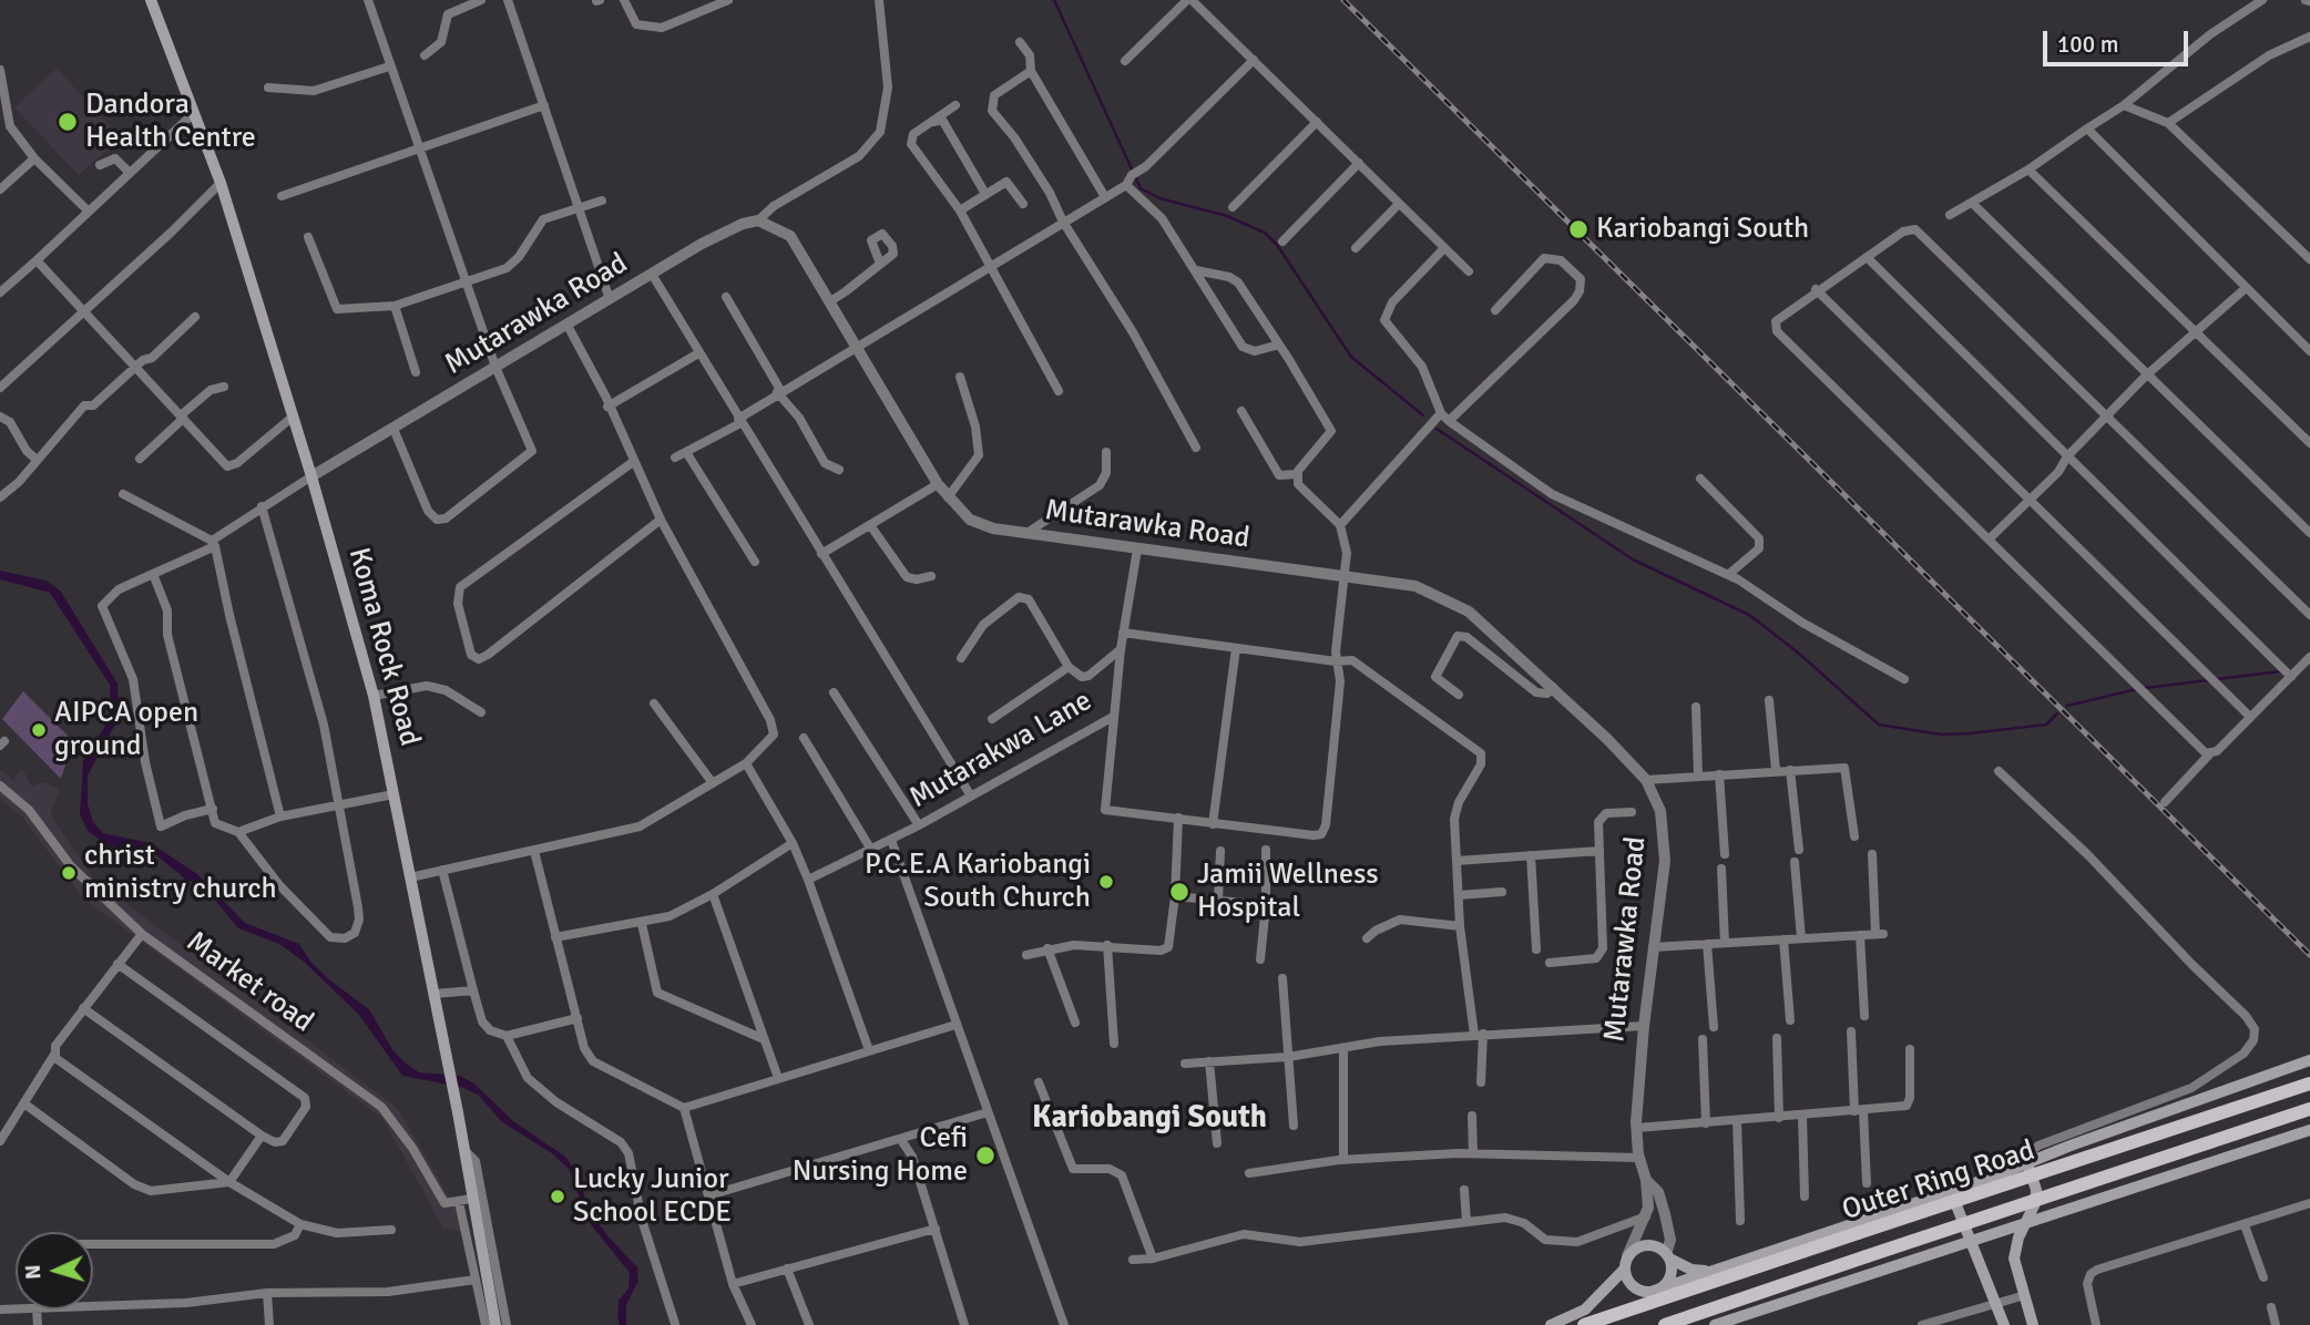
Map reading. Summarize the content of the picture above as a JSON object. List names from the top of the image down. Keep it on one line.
{"streets":{"main road":["Mutarawka Road","Koma Rock Road","Outer Ring Road"],"street":["Mutarakwa Lane","Market road"]},"crossings":[["Mutarawka Road","Koma Rock Road"],["Mutarawka Road","Mutarakwa Lane"],["Mutarawka Road","Outer Ring Road"],["Koma Rock Road","Market road"]],"districts":["Kariobangi South"],"places":["Dandora Health Centre","Kariobangi South","AIPCA open ground","christ ministry church","P.C.E.A Kariobangi South Church","Jamii Wellness Hospital","Cefi Nursing Home","Lucky Junior School ECDE"],"scale_bar":"100 m","north":"left"}
